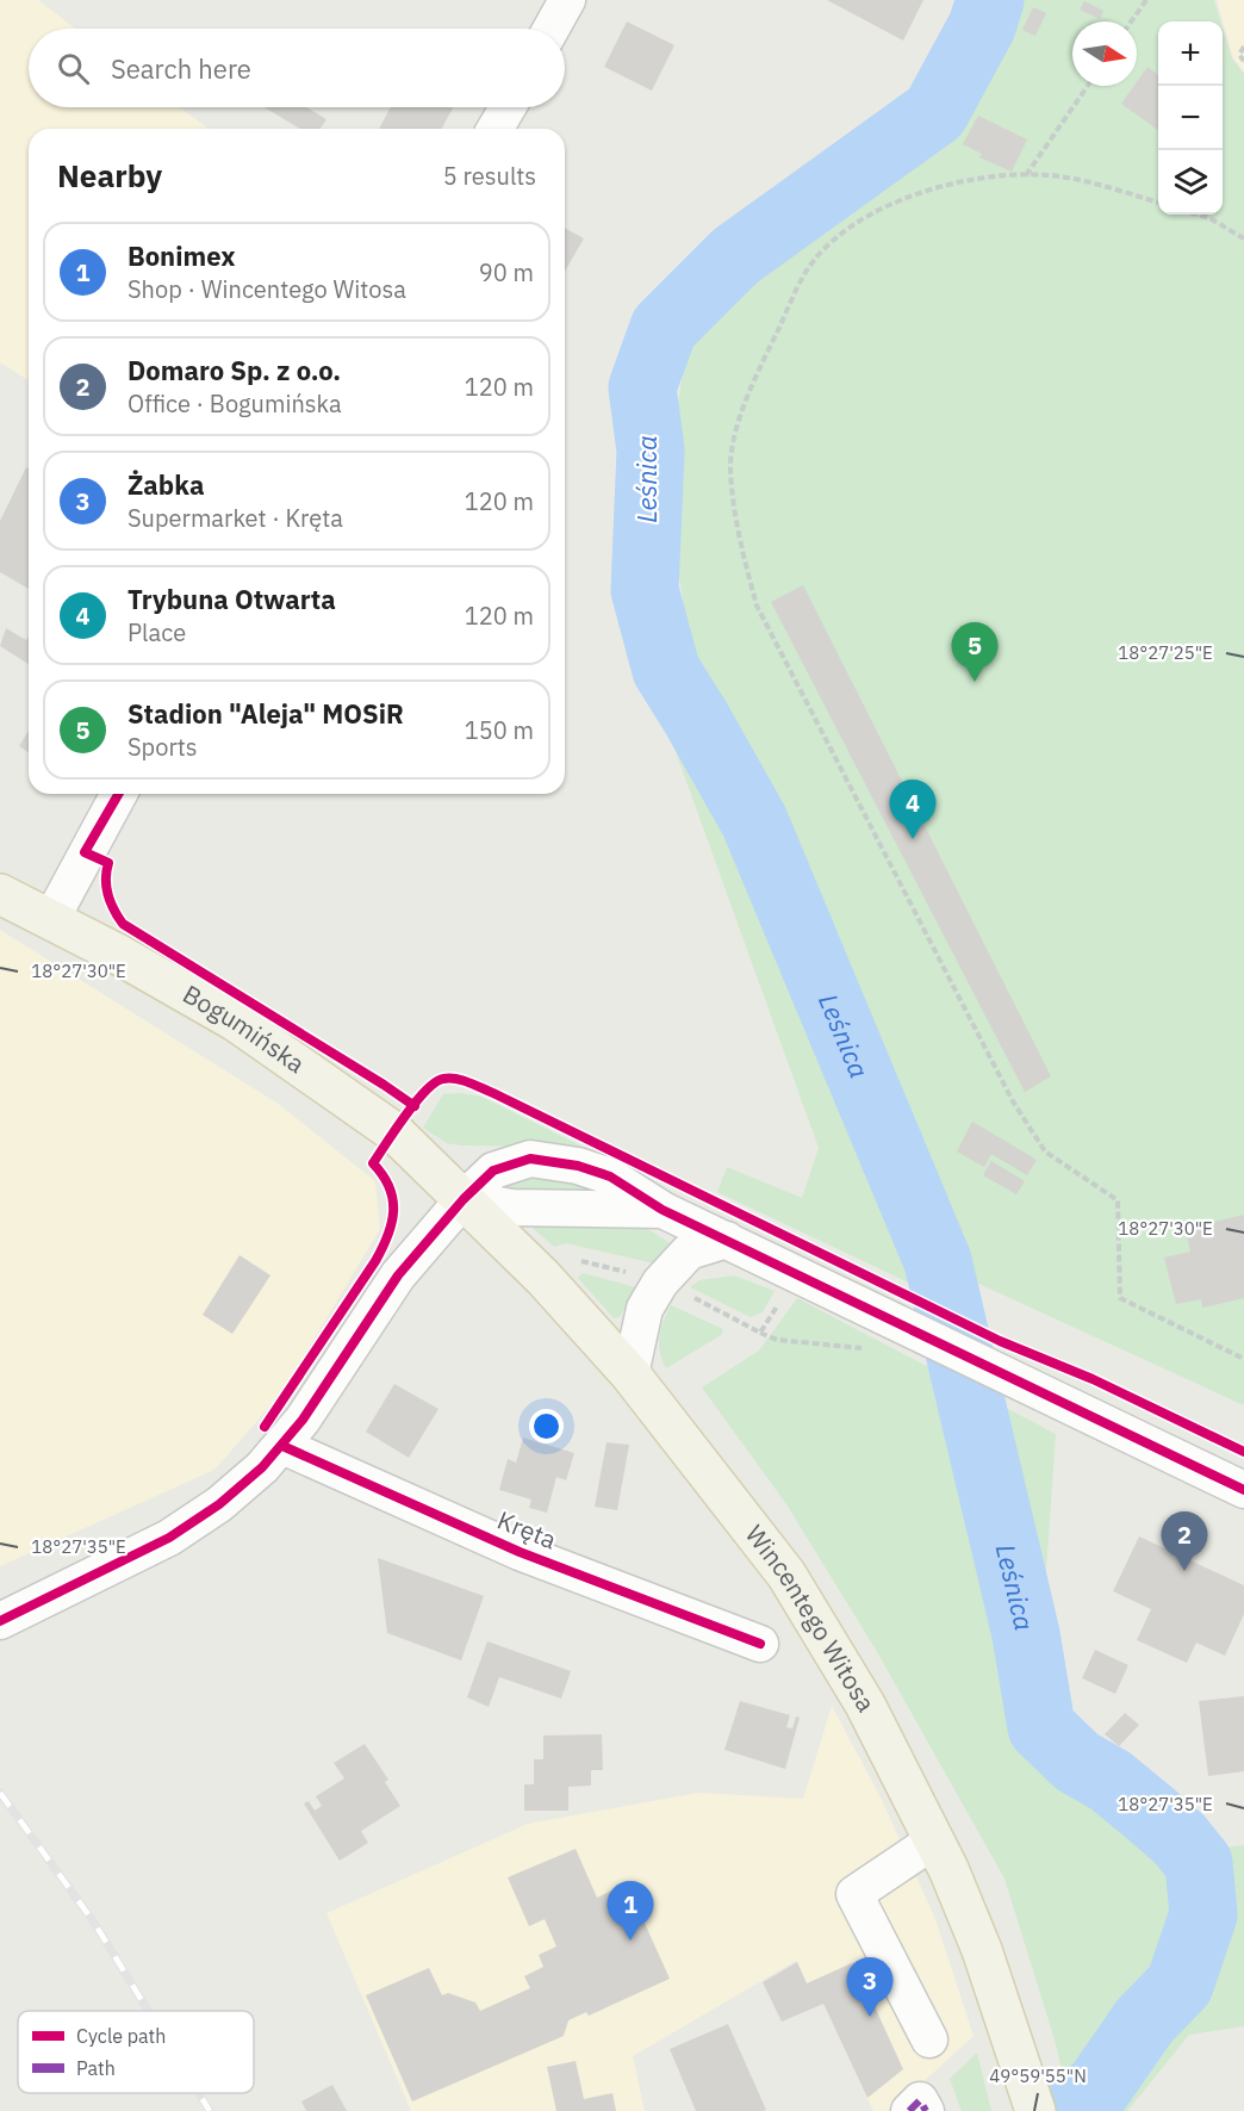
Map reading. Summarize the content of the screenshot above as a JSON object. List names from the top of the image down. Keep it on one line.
{"streets":{"main road":["Bogumińska","Wincentego Witosa"],"street":["Kręta"]},"crossings":[["Bogumińska","Wincentego Witosa"]],"water":["Leśnica"],"legend":["Cycle path","Path"],"north":"right","page":{"map_buttons":["+","−"],"search":"Search here","heading":["Nearby","5 results"],"list":[{"mark":"1","name":"Bonimex","note":"Shop · Wincentego Witosa","value":"90 m"},{"mark":"2","name":"Domaro Sp. z o.o.","note":"Office · Bogumińska","value":"120 m"},{"mark":"3","name":"Żabka","note":"Supermarket · Kręta","value":"120 m"},{"mark":"4","name":"Trybuna Otwarta","note":"Place","value":"120 m"},{"mark":"5","name":"Stadion \"Aleja\" MOSiR","note":"Sports","value":"150 m"}],"pins":["5","4","2","1","3"]},"coordinates":["18°27'25\"E","18°27'30\"E","18°27'35\"E","49°59'55\"N"]}
